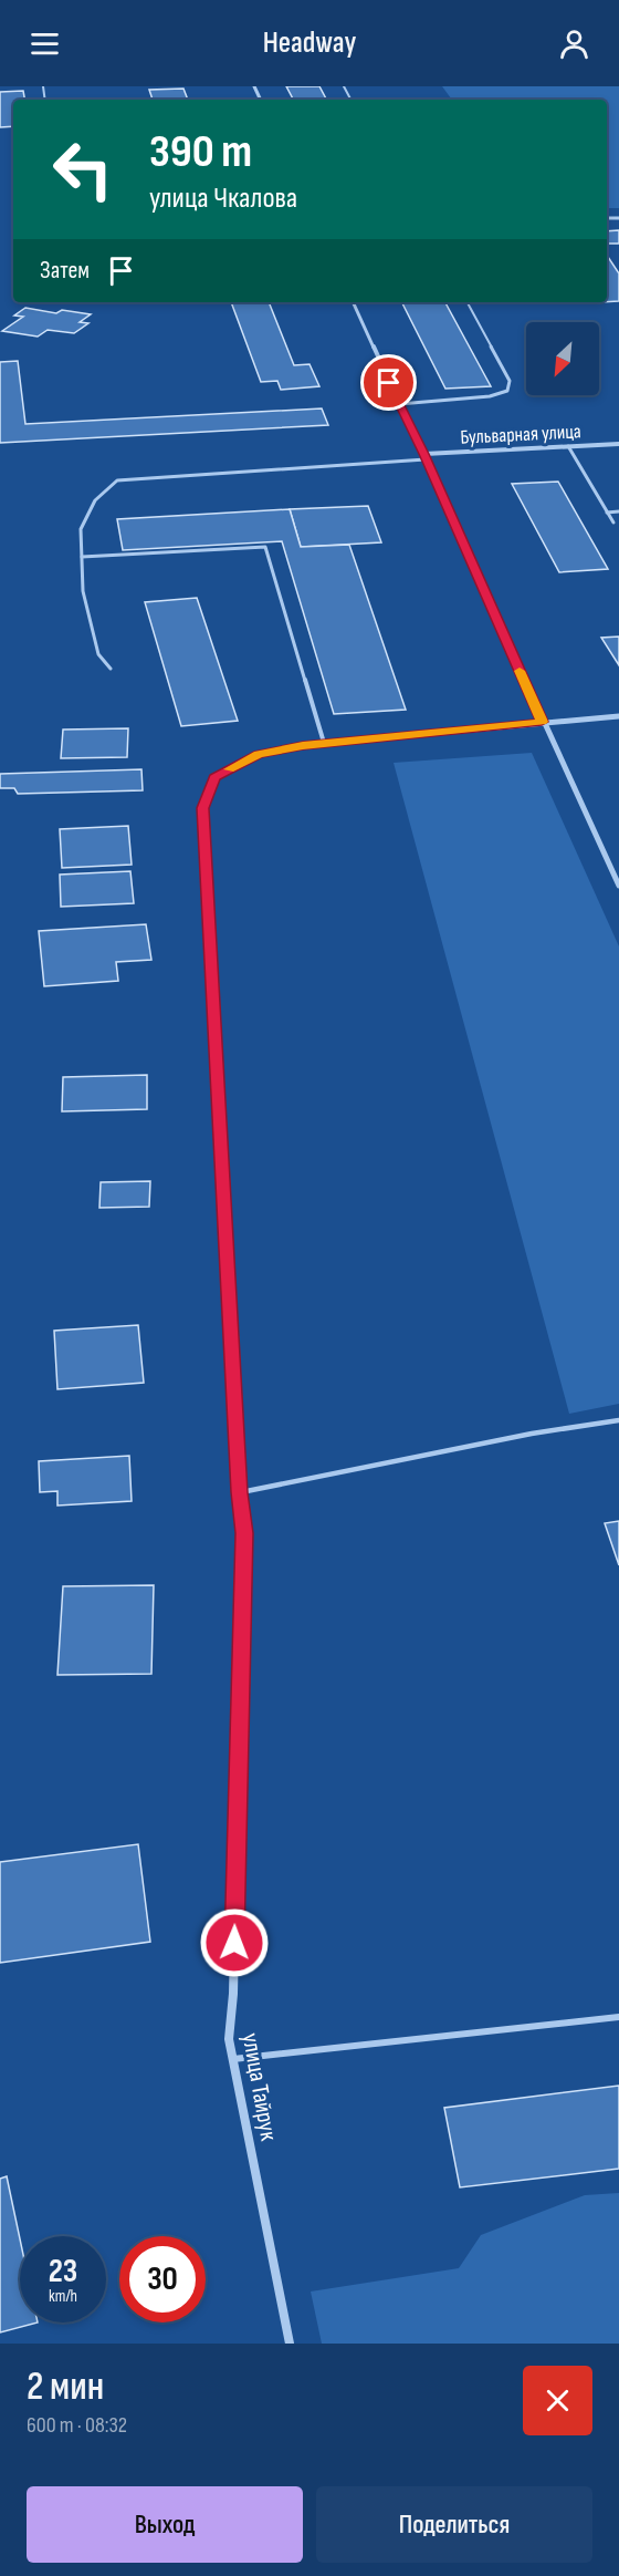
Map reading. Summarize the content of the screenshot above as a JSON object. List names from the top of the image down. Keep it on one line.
{"streets":{"street":["Бульварная улица","улица Тайрук"]},"north":"bottom left","page":{"header":"Headway","turn":["390 m","улица Чкалова"],"then":"Затем","speed":"23 km/h","limit":"30","heading":["2 мин","600 m · 08:32"],"buttons":["Выход","Поделиться"]}}
